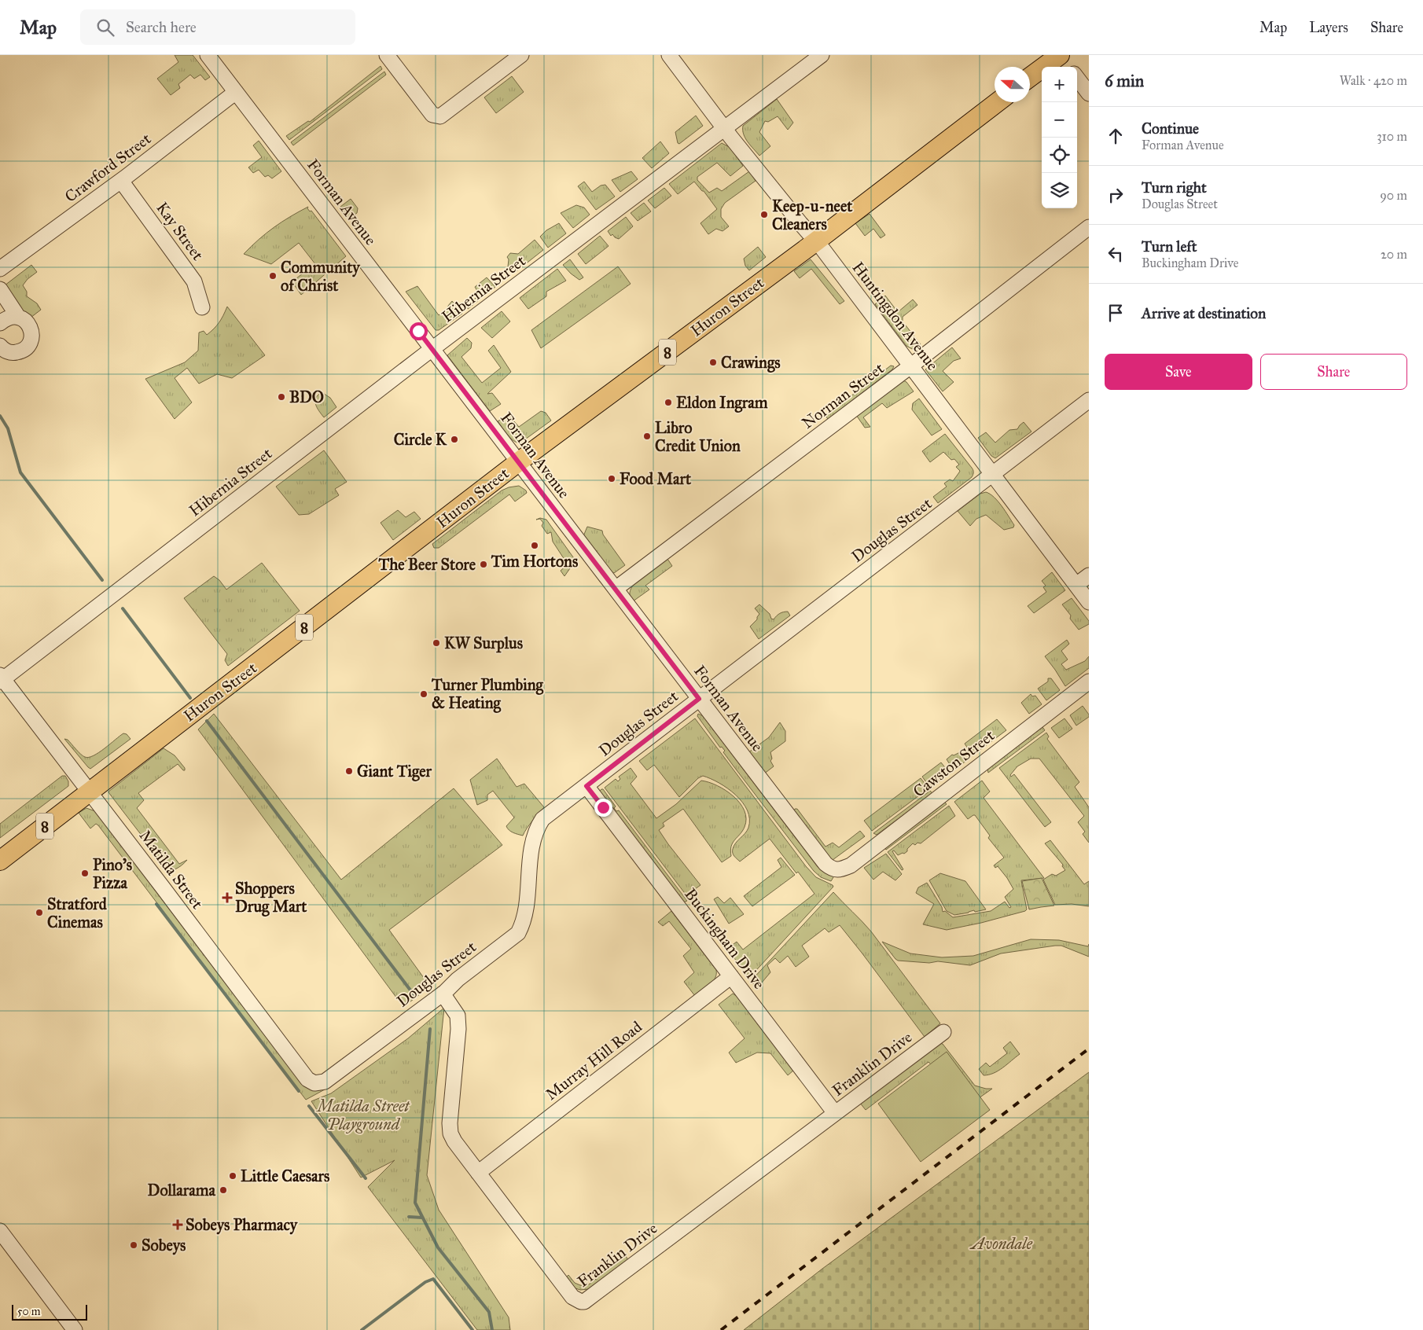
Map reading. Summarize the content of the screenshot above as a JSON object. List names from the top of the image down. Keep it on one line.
{"streets":{"main road":["Huron Street","8"],"street":["Crawford Street","Forman Avenue","Kay Street","Hibernia Street","Huntingdon Avenue","Norman Street","Douglas Street","Cawston Street","Matilda Street","Buckingham Drive","Murray Hill Road","Franklin Drive"]},"crossings":[["Crawford Street","Forman Avenue"],["Crawford Street","Kay Street"],["Forman Avenue","Hibernia Street"],["Forman Avenue","Huron Street"],["Forman Avenue","Norman Street"],["Forman Avenue","Douglas Street"],["Forman Avenue","Cawston Street"],["Hibernia Street","Huntingdon Avenue"],["Hibernia Street","Matilda Street"],["Huron Street","Huntingdon Avenue"],["Huron Street","Matilda Street"],["Huntingdon Avenue","Norman Street"],["Huntingdon Avenue","Douglas Street"],["Douglas Street","Matilda Street"],["Douglas Street","Buckingham Drive"],["Douglas Street","Franklin Drive"],["Buckingham Drive","Murray Hill Road"],["Buckingham Drive","Franklin Drive"],["Murray Hill Road","Franklin Drive"]],"parks":["Matilda Street Playground","Avondale"],"places":{"other":["Keep-u-neet Cleaners","Community of Christ","Crawings","BDO","Eldon Ingram","Libro Credit Union","Circle K","Food Mart","Tim Hortons","The Beer Store","KW Surplus","Turner Plumbing & Heating","Giant Tiger","Pino's Pizza","Stratford Cinemas","Little Caesars","Dollarama","Sobeys"],"health":["Shoppers Drug Mart","Sobeys Pharmacy"]},"scale_bar":"50 m","north":"left","page":{"header":"Map","search":"Search here","nav":["Map","Layers","Share"],"heading":["6 min","Walk · 420 m"],"map_buttons":["+","−"],"list":[["Continue","Forman Avenue","310 m"],["Turn right","Douglas Street","90 m"],["Turn left","Buckingham Drive","20 m"],"Arrive at destination"],"buttons":["Save","Share"],"scale":"50 m"}}
